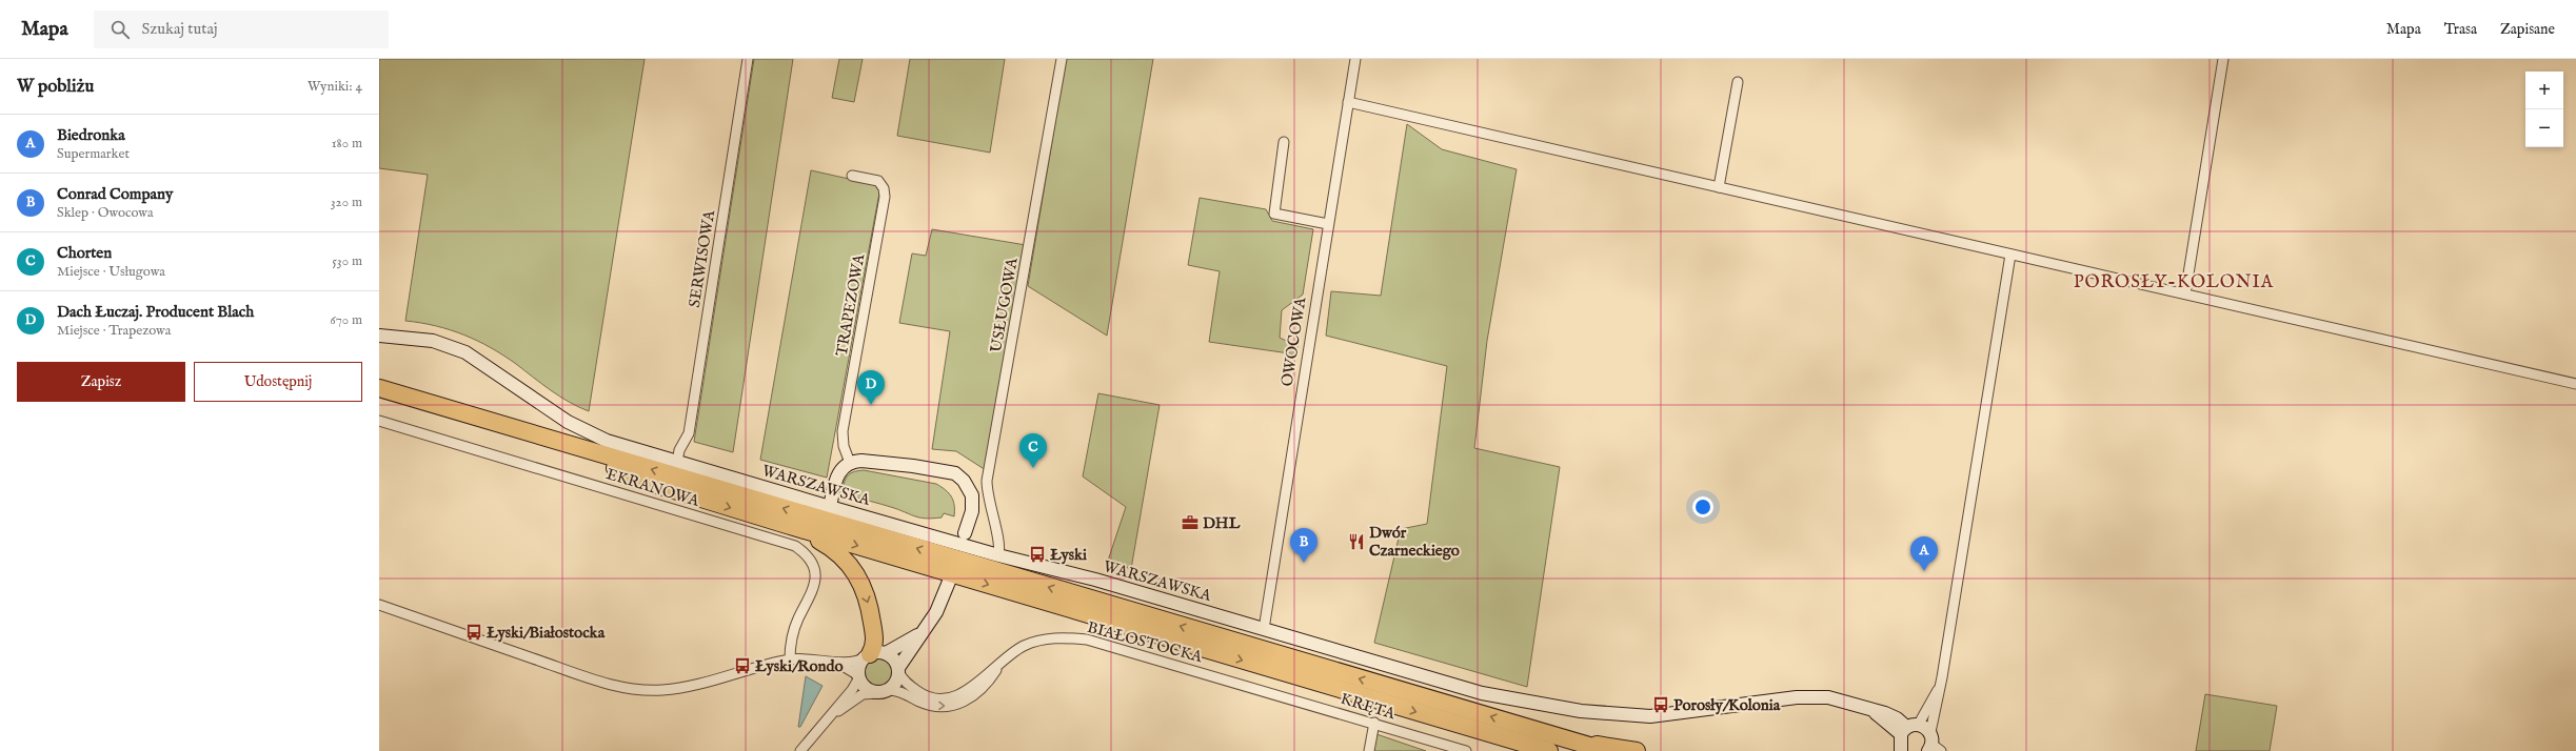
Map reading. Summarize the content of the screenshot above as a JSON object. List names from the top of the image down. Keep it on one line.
{"streets":{"street":["SERWISOWA","TRAPEZOWA","USŁUGOWA","OWOCOWA","WARSZAWSKA","EKRANOWA","BIAŁOSTOCKA","KRĘTA"]},"crossings":[["SERWISOWA","WARSZAWSKA"],["USŁUGOWA","WARSZAWSKA"],["OWOCOWA","WARSZAWSKA"],["BIAŁOSTOCKA","KRĘTA"]],"districts":["POROSŁY-KOLONIA"],"places":{"office":["DHL"],"restaurant":["Dwór Czarneckiego"],"bus stop":["Łyski","Łyski/Białostocka","Łyski/Rondo","Porosły/Kolonia"]},"page":{"header":"Mapa","search":"Szukaj tutaj","nav":["Mapa","Trasa","Zapisane"],"heading":["W pobliżu","Wyniki: 4"],"map_buttons":["+","−"],"list":[{"mark":"A","name":"Biedronka","note":"Supermarket","value":"180 m"},{"mark":"B","name":"Conrad Company","note":"Sklep · Owocowa","value":"320 m"},{"mark":"C","name":"Chorten","note":"Miejsce · Usługowa","value":"530 m"},{"mark":"D","name":"Dach Łuczaj. Producent Blach","note":"Miejsce · Trapezowa","value":"670 m"}],"buttons":["Zapisz","Udostępnij"],"pins":["D","C","B","A"]}}
